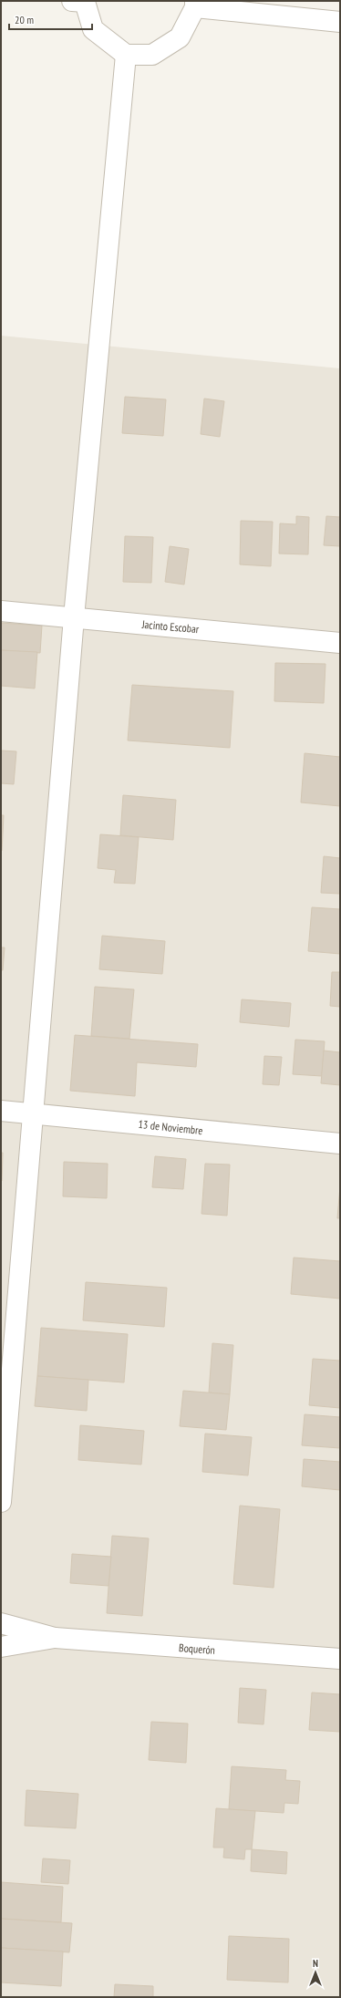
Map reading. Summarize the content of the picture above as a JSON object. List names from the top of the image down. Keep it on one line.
{"streets":{"street":["Jacinto Escobar","13 de Noviembre","Boquerón"]},"scale_bar":"20 m","north":"top"}
